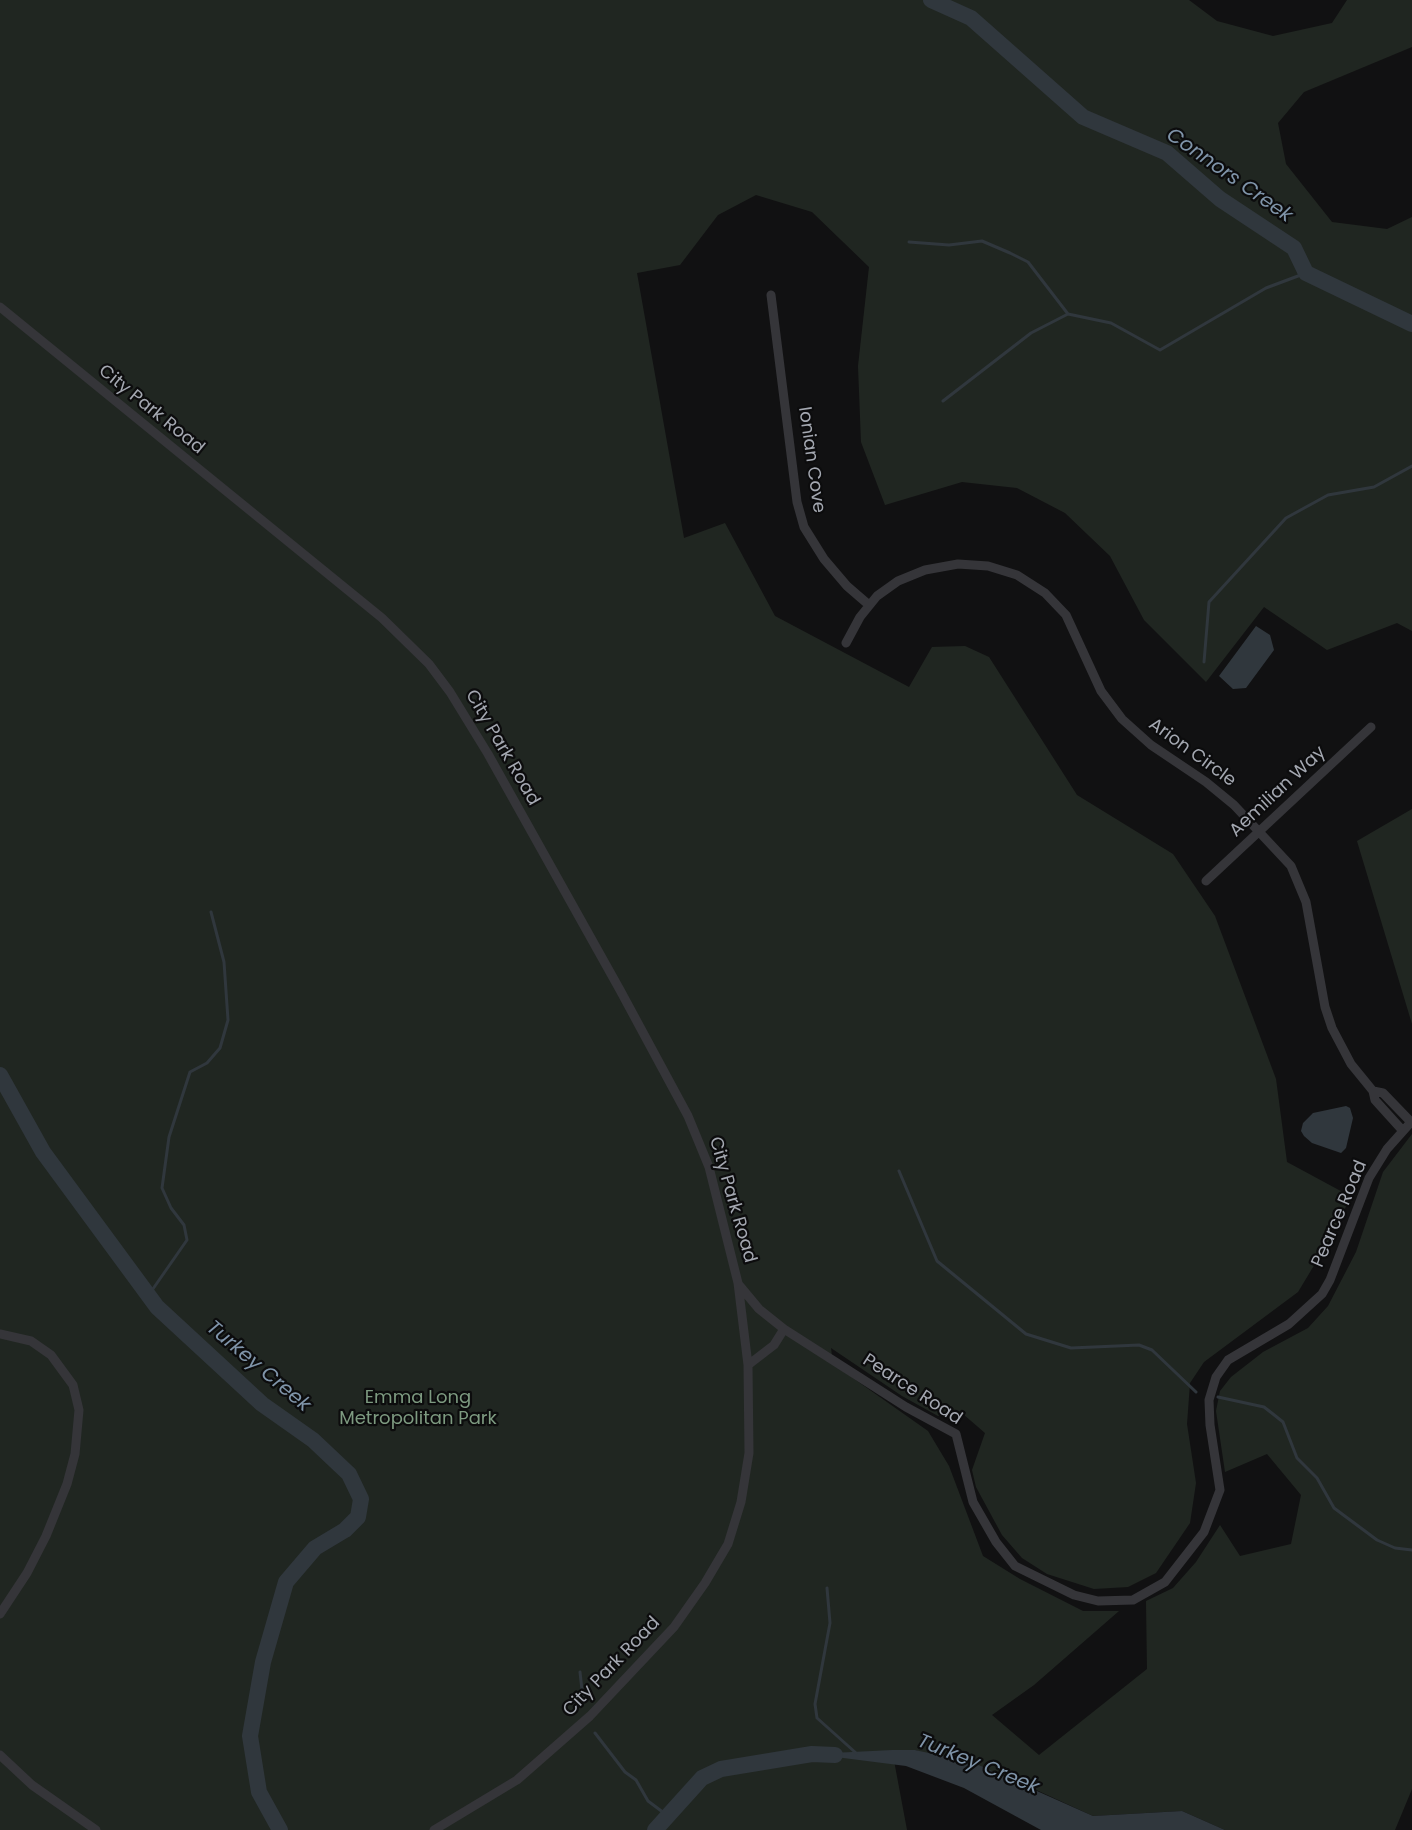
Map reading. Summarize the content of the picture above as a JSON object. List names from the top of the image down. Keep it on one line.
{"streets":{"street":["City Park Road","Ionian Cove","Arion Circle","Aemilian Way","Pearce Road"]},"crossings":[["City Park Road","Pearce Road"],["Ionian Cove","Arion Circle"],["Arion Circle","Aemilian Way"],["Arion Circle","Pearce Road"]],"water":["Connors Creek","Turkey Creek"],"parks":["Emma Long Metropolitan Park"]}
